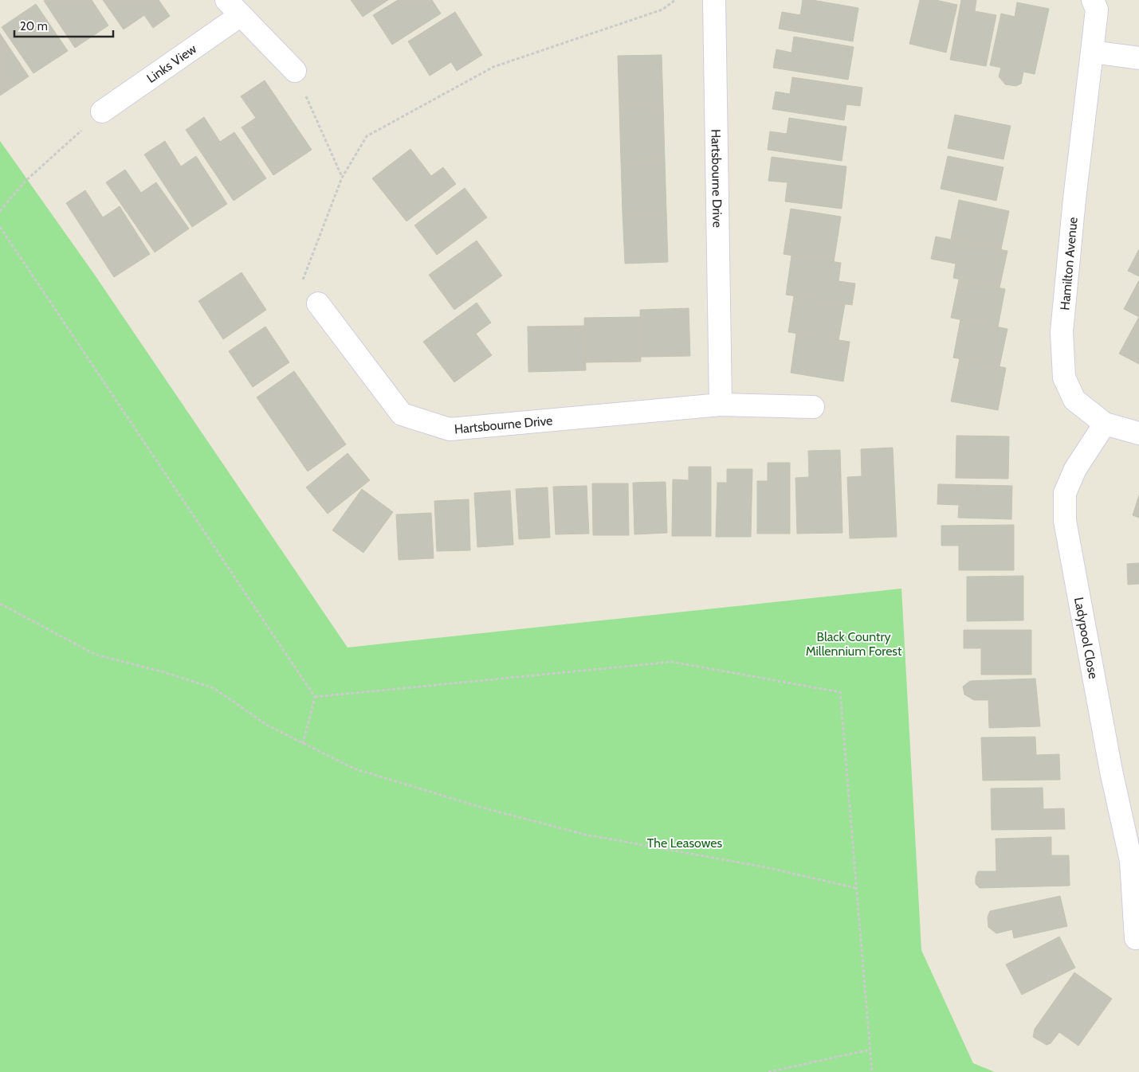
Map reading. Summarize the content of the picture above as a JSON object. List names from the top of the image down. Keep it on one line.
{"streets":{"street":["Links View","Hartsbourne Drive","Hamilton Avenue","Ladypool Close"]},"crossings":[["Hamilton Avenue","Ladypool Close"]],"parks":["Black Country Millennium Forest","The Leasowes"],"scale_bar":"20 m"}
